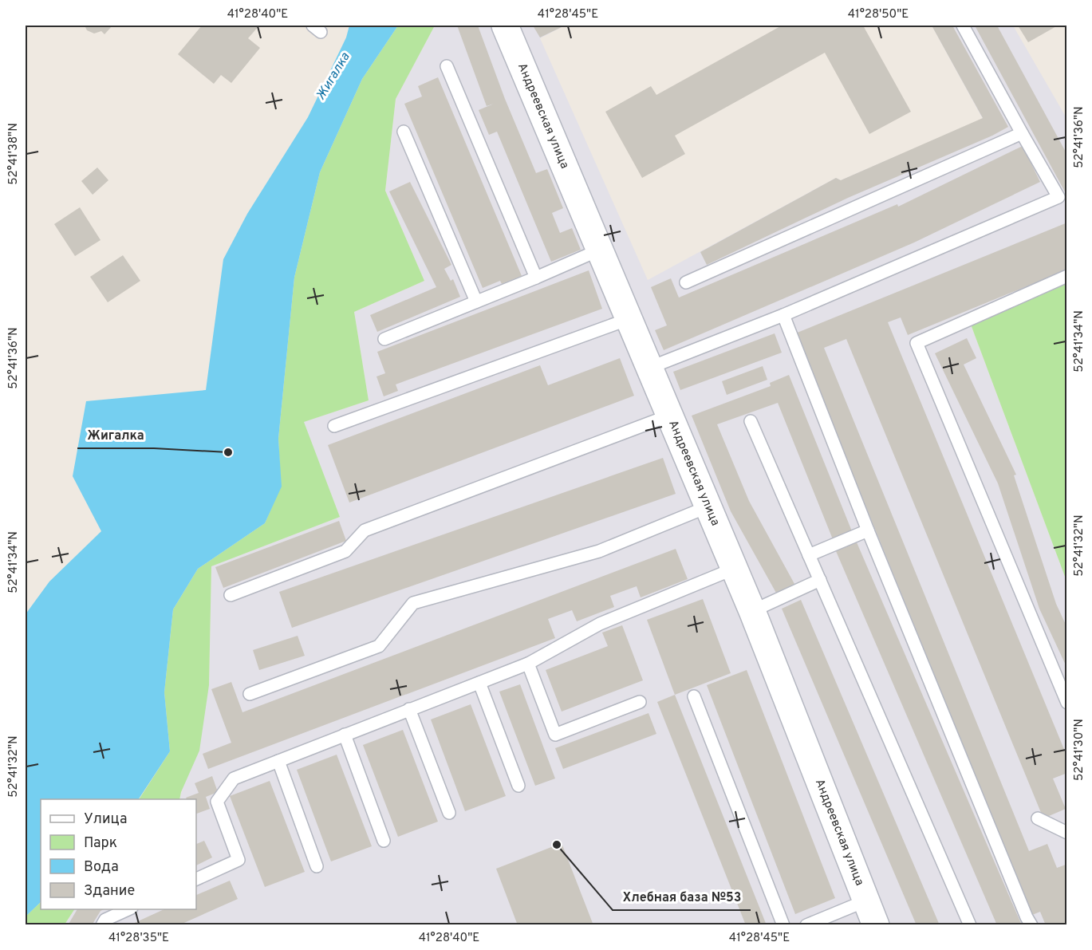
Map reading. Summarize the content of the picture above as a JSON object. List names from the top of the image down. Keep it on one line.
{"streets":{"street":["Андреевская улица"]},"water":["Жигалка"],"places":["Жигалка","Хлебная база №53"],"legend":["Улица","Парк","Вода","Здание"],"coordinates":["41°28'40\"E","41°28'45\"E","41°28'50\"E","52°41'36\"N","52°41'38\"N","52°41'34\"N","52°41'32\"N","52°41'30\"N","41°28'35\"E"]}
